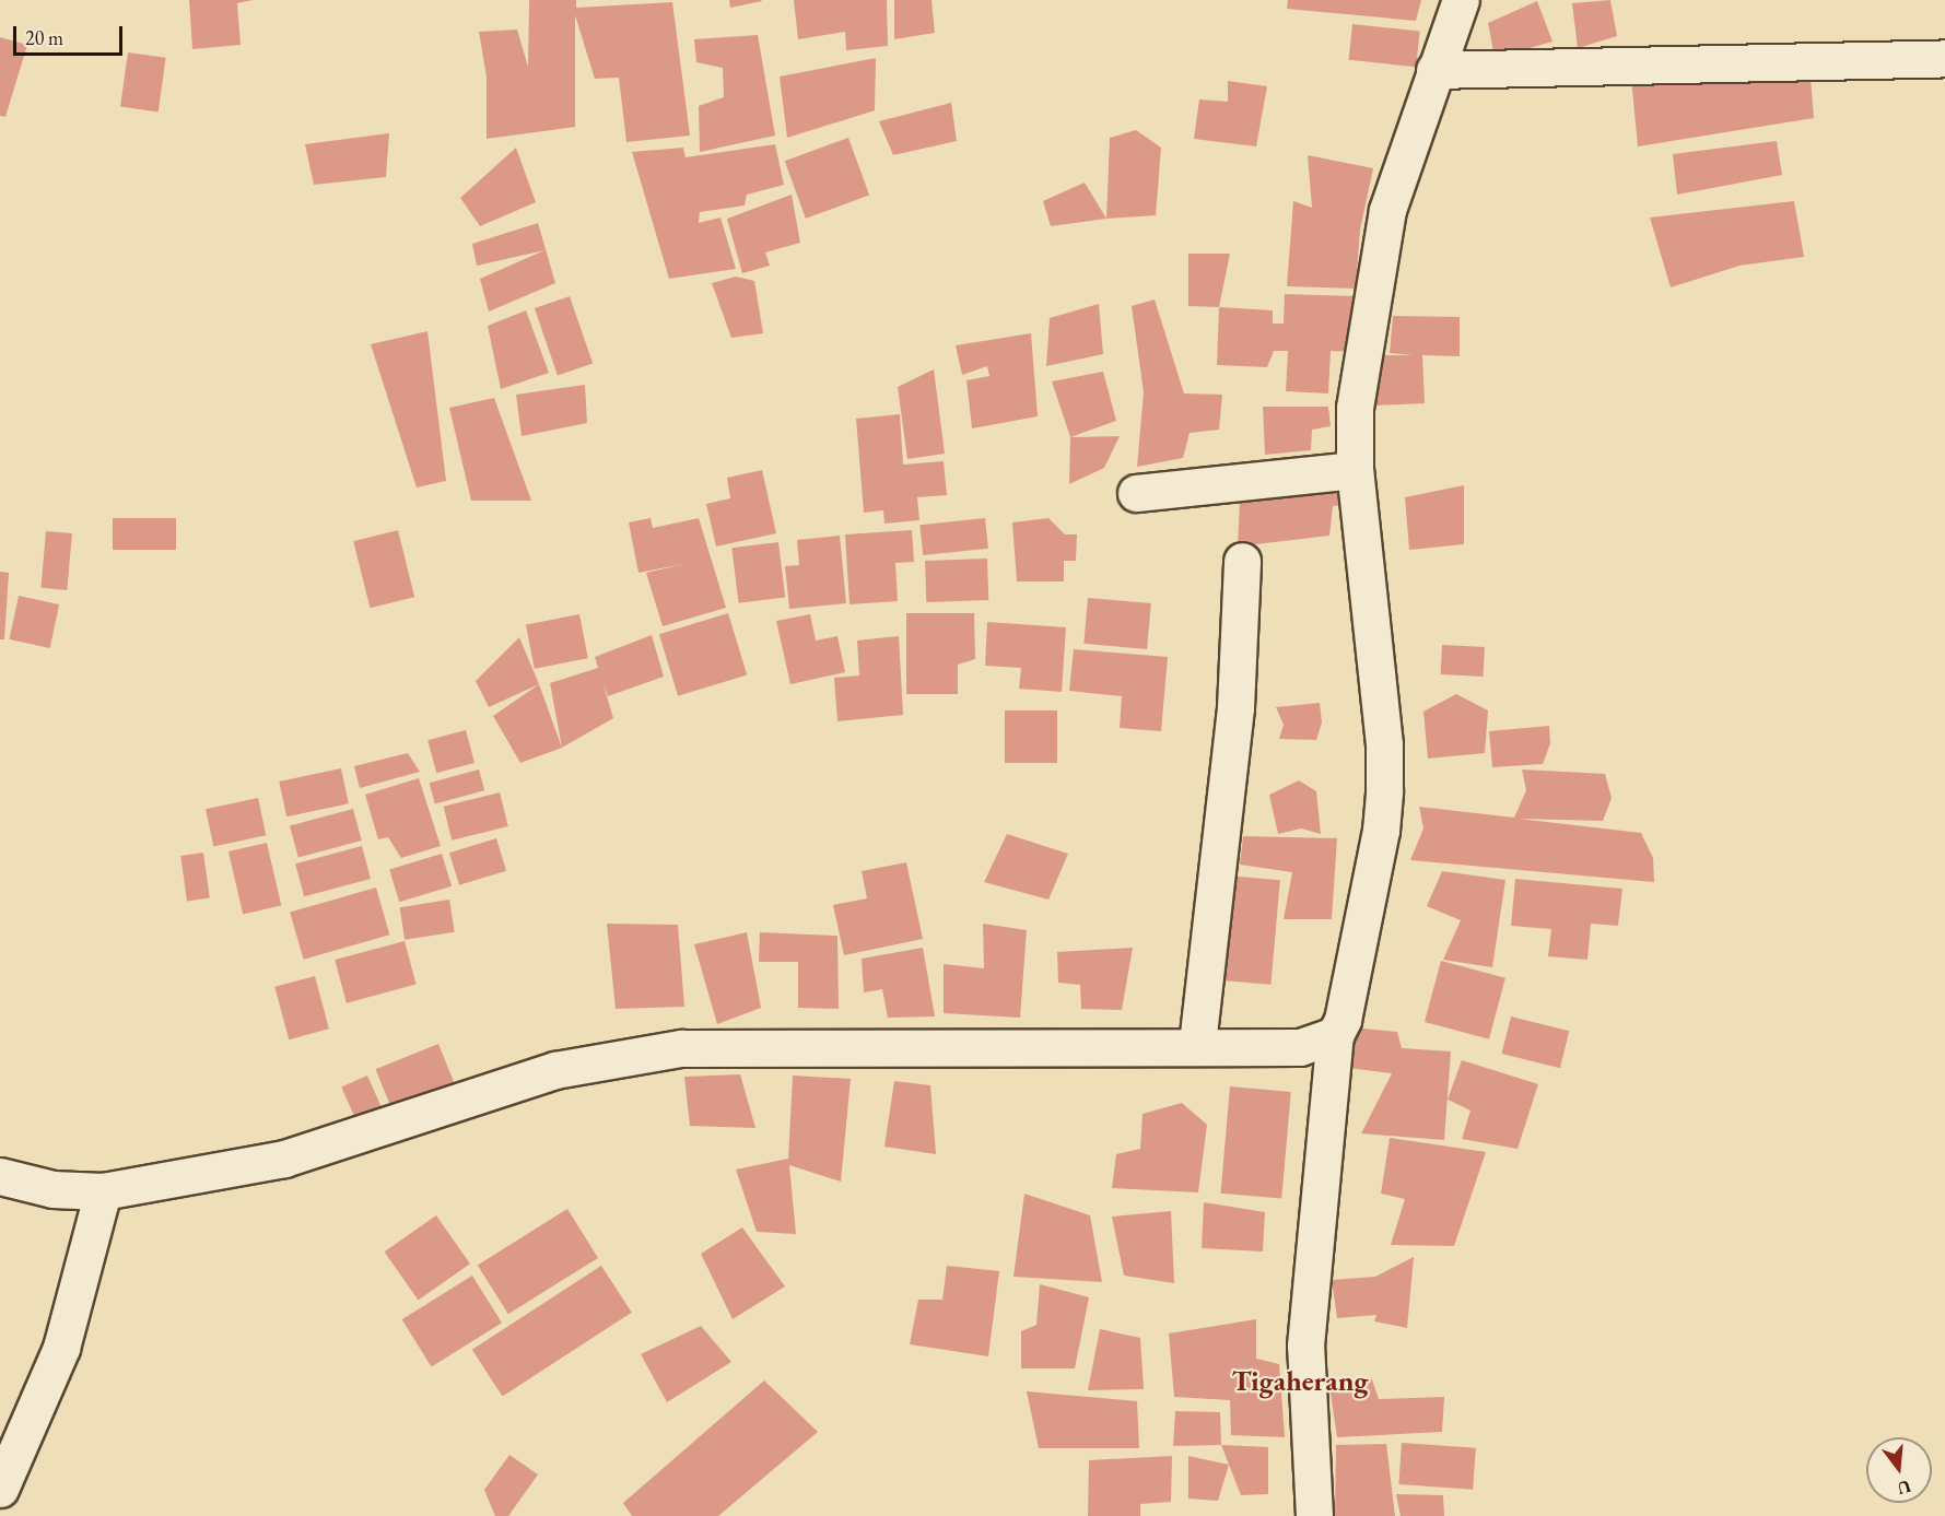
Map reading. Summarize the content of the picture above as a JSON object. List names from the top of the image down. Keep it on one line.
{"districts":["Tigaherang"],"scale_bar":"20 m","north":"bottom"}
